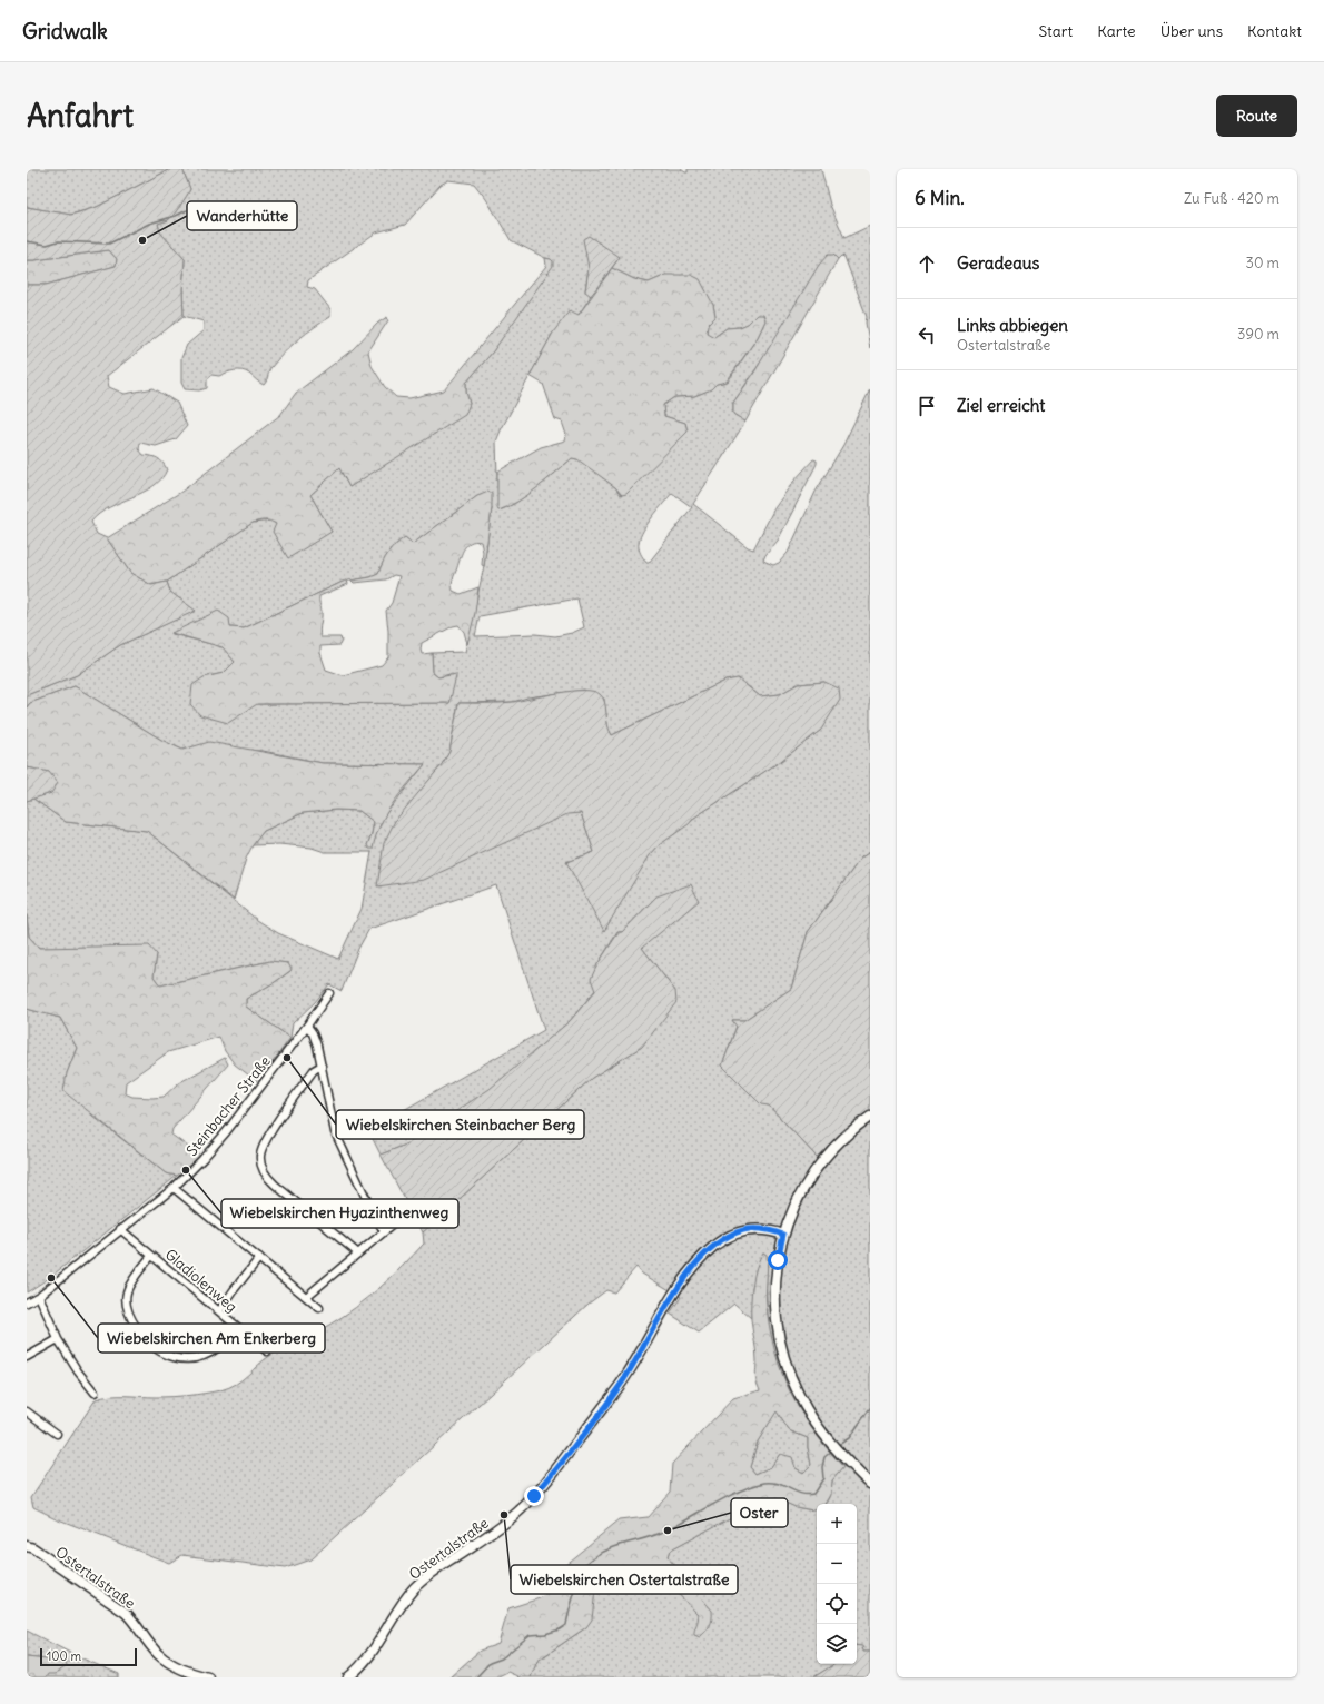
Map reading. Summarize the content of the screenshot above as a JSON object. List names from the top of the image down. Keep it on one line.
{"streets":{"main road":["Ostertalstraße"],"street":["Steinbacher Straße","Gladiolenweg"]},"crossings":[["Steinbacher Straße","Gladiolenweg"]],"places":["Wanderhütte","Wiebelskirchen Steinbacher Berg","Wiebelskirchen Hyazinthenweg","Wiebelskirchen Am Enkerberg","Wiebelskirchen Ostertalstraße","Oster"],"scale_bar":"100 m","page":{"header":"Gridwalk","nav":["Start","Karte","Über uns","Kontakt"],"buttons":"Route","title":"Anfahrt","heading":["6 Min.","Zu Fuß · 420 m"],"list":[["Geradeaus","30 m"],["Links abbiegen","Ostertalstraße","390 m"],"Ziel erreicht"],"map_buttons":["+","−"],"scale":"100 m"}}
